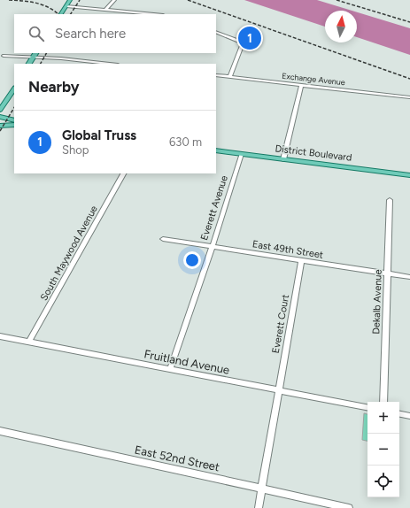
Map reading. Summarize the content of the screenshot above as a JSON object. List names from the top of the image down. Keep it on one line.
{"streets":{"main road":["District Boulevard"],"street":["Exchange Avenue","Everett Avenue","East 49th Street","South Maywood Avenue","Dekalb Avenue","Everett Court","Fruitland Avenue","East 52nd Street"]},"crossings":[["District Boulevard","Everett Avenue"],["Everett Avenue","East 49th Street"],["Everett Avenue","Fruitland Avenue"],["East 49th Street","Dekalb Avenue"],["East 49th Street","Everett Court"],["South Maywood Avenue","Fruitland Avenue"],["Everett Court","Fruitland Avenue"]],"north":"top","page":{"search":"Search here","pins":"1","heading":"Nearby","list":[{"mark":"1","name":"Global Truss","note":"Shop","value":"630 m"}],"map_buttons":["+","−"]}}
